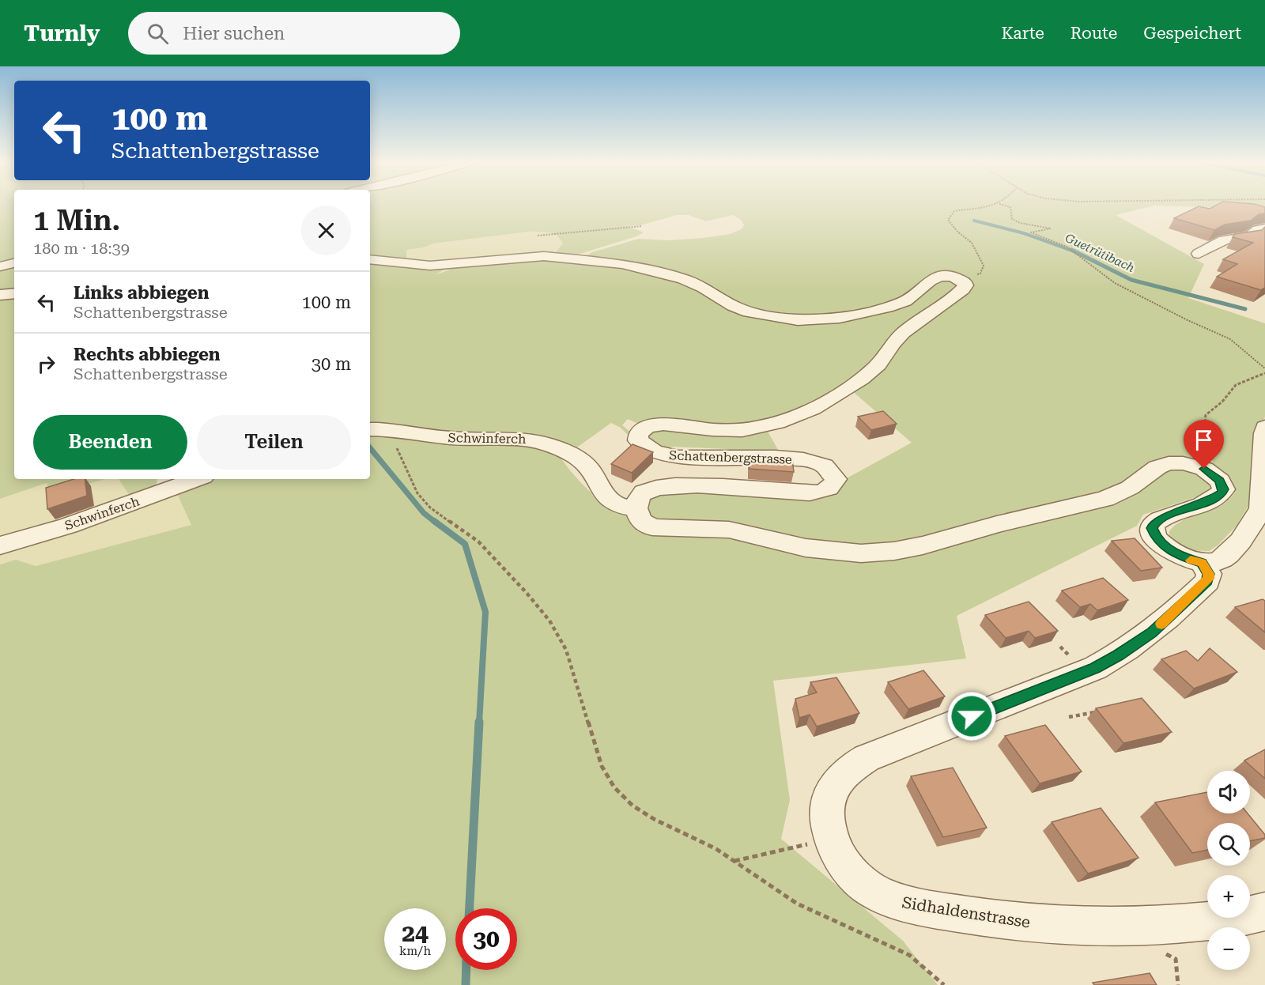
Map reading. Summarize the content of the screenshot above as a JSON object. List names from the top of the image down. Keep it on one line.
{"streets":{"street":["Schwinferch","Schattenbergstrasse","Sidhaldenstrasse"]},"crossings":[["Schwinferch","Schattenbergstrasse"]],"water":["Guetrütibach"],"page":{"header":"Turnly","search":"Hier suchen","nav":["Karte","Route","Gespeichert"],"turn":["100 m","Schattenbergstrasse"],"heading":["1 Min.","180 m · 18:39"],"list":[{"name":"Links abbiegen","note":"Schattenbergstrasse","value":"100 m"},{"name":"Rechts abbiegen","note":"Schattenbergstrasse","value":"30 m"}],"buttons":["Beenden","Teilen"],"map_buttons":["+","−"],"speed":"24 km/h","limit":"30"}}
